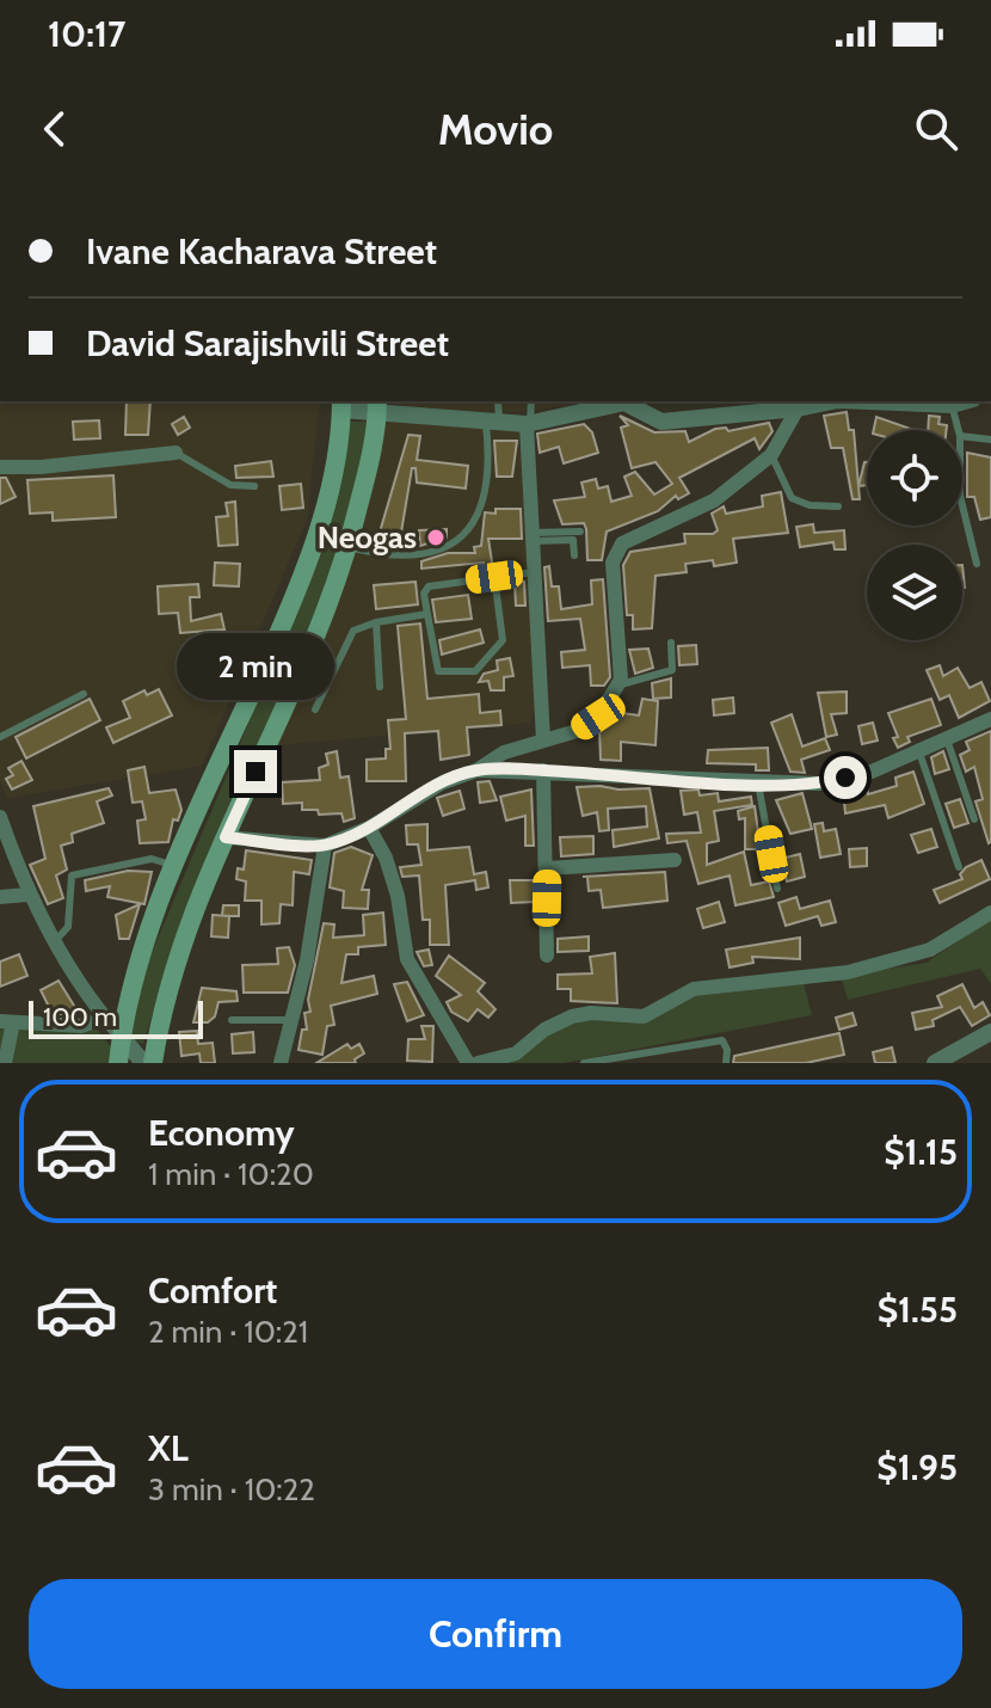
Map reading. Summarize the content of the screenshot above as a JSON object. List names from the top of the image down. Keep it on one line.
{"places":["Neogas"],"scale_bar":"100 m","page":{"status":"10:17","header":"Movio","banner":["Ivane Kacharava Street","David Sarajishvili Street"],"bubble":"2 min","scale":"100 m","list":[{"name":"Economy","note":"1 min · 10:20","value":"$1.15"},{"name":"Comfort","note":"2 min · 10:21","value":"$1.55"},{"name":"XL","note":"3 min · 10:22","value":"$1.95"}],"buttons":"Confirm"}}
